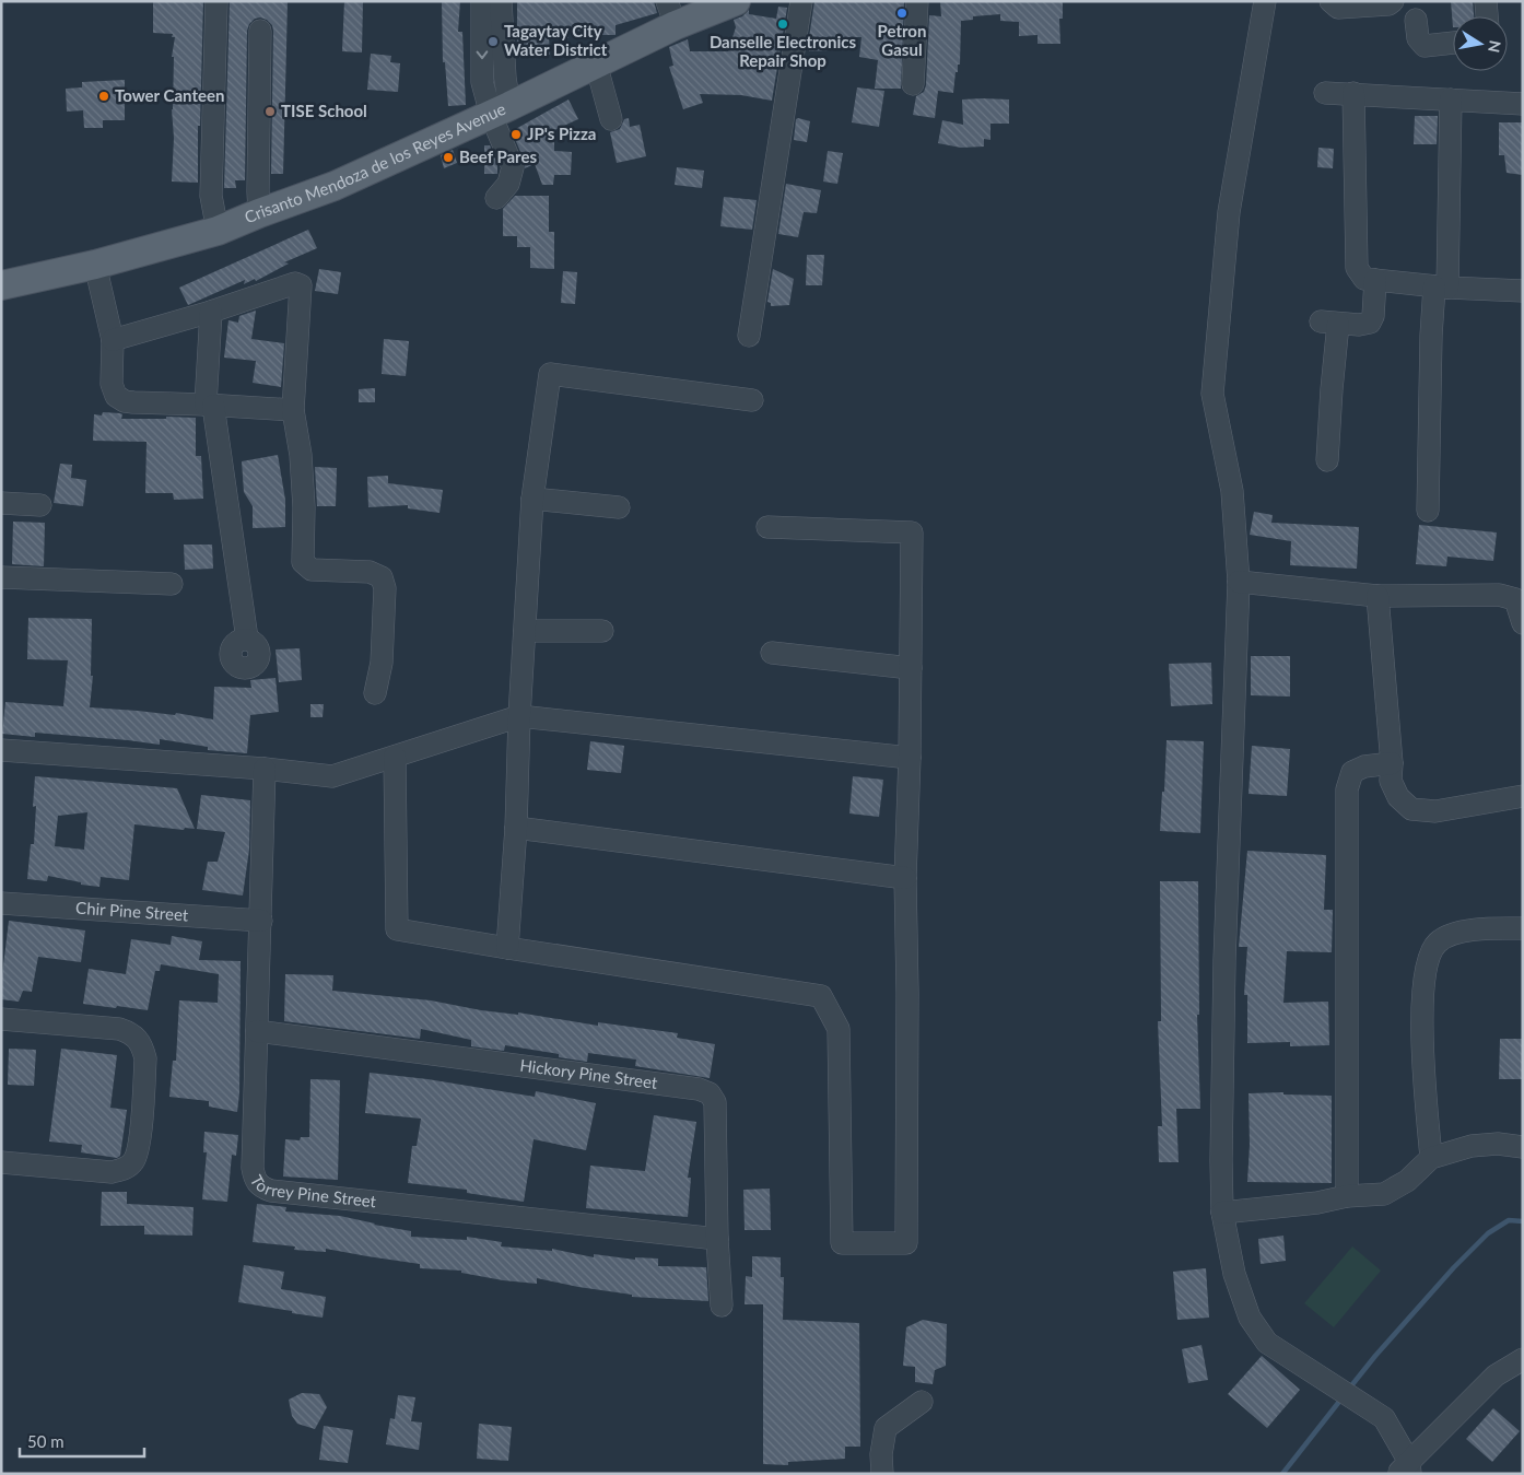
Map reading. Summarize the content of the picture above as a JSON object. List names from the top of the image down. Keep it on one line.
{"streets":{"main road":["Crisanto Mendoza de los Reyes Avenue"],"street":["Chir Pine Street","Hickory Pine Street","Torrey Pine Street"]},"crossings":[["Chir Pine Street","Torrey Pine Street"],["Hickory Pine Street","Torrey Pine Street"]],"places":["Petron Gasul","Danselle Electronics Repair Shop","Tagaytay City Water District","Tower Canteen","TISE School","JP's Pizza","Beef Pares"],"scale_bar":"50 m","north":"right"}
